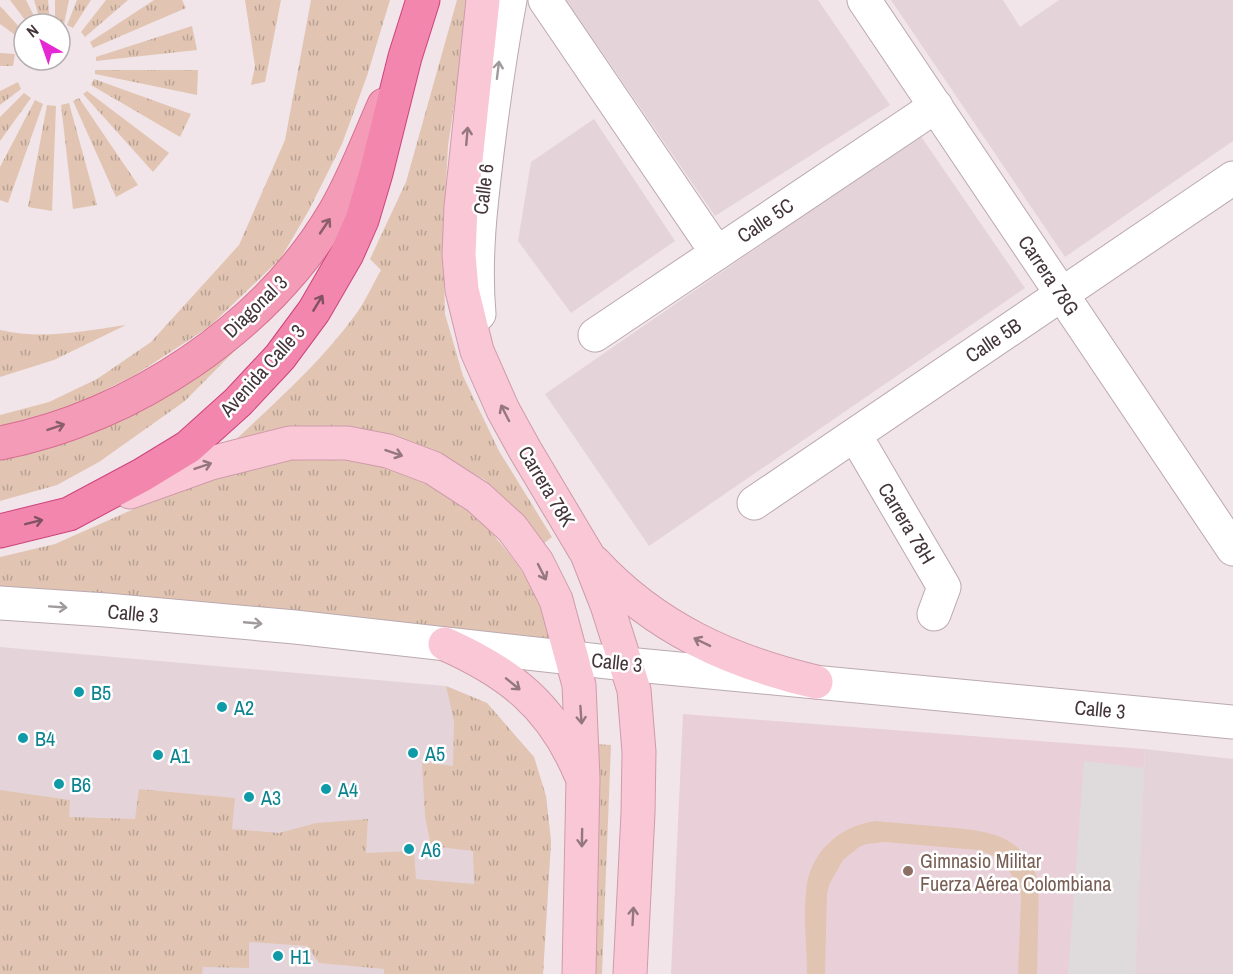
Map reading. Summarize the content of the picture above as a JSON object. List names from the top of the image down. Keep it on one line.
{"streets":{"highway":["Avenida Calle 3"],"main road":["Diagonal 3","Carrera 78K"],"street":["Calle 6","Calle 5C","Carrera 78G","Calle 5B","Carrera 78H","Calle 3"]},"crossings":[["Calle 6","Carrera 78K"],["Calle 5C","Carrera 78G"],["Carrera 78G","Calle 5B"],["Diagonal 3","Avenida Calle 3"],["Calle 5B","Carrera 78H"],["Carrera 78K","Calle 3"]],"one_way":["Calle 6","Diagonal 3","Avenida Calle 3","Calle 3"],"places":["B5","A2","B4","A5","A1","B6","A4","A3","A6","Gimnasio Militar Fuerza Aérea Colombiana","H1"],"north":"top left"}
